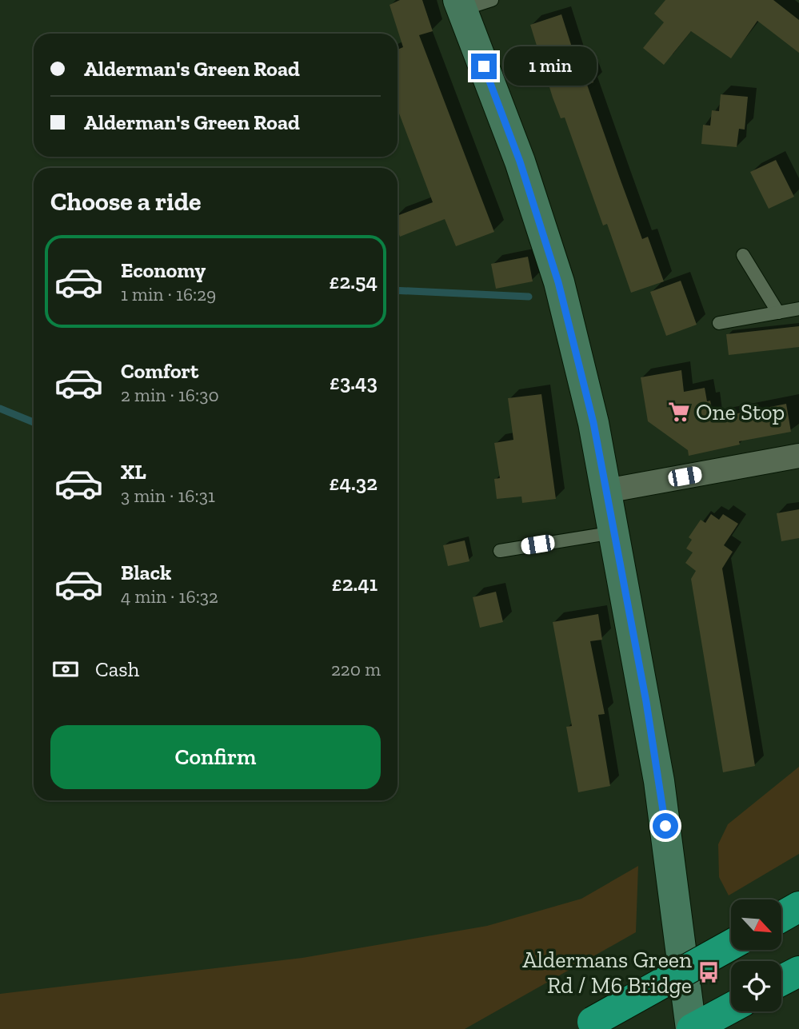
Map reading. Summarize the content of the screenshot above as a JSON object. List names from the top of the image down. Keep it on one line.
{"places":{"supermarket":["One Stop"],"bus stop":["Aldermans Green Rd / M6 Bridge"]},"north":"bottom right","page":{"banner":["Alderman's Green Road","Alderman's Green Road"],"bubble":"1 min","heading":"Choose a ride","list":[{"name":"Economy","note":"1 min · 16:29","value":"£2.54"},{"name":"Comfort","note":"2 min · 16:30","value":"£3.43"},{"name":"XL","note":"3 min · 16:31","value":"£4.32"},{"name":"Black","note":"4 min · 16:32","value":"£2.41"}],"pay":["Cash","220 m"],"buttons":"Confirm"}}
